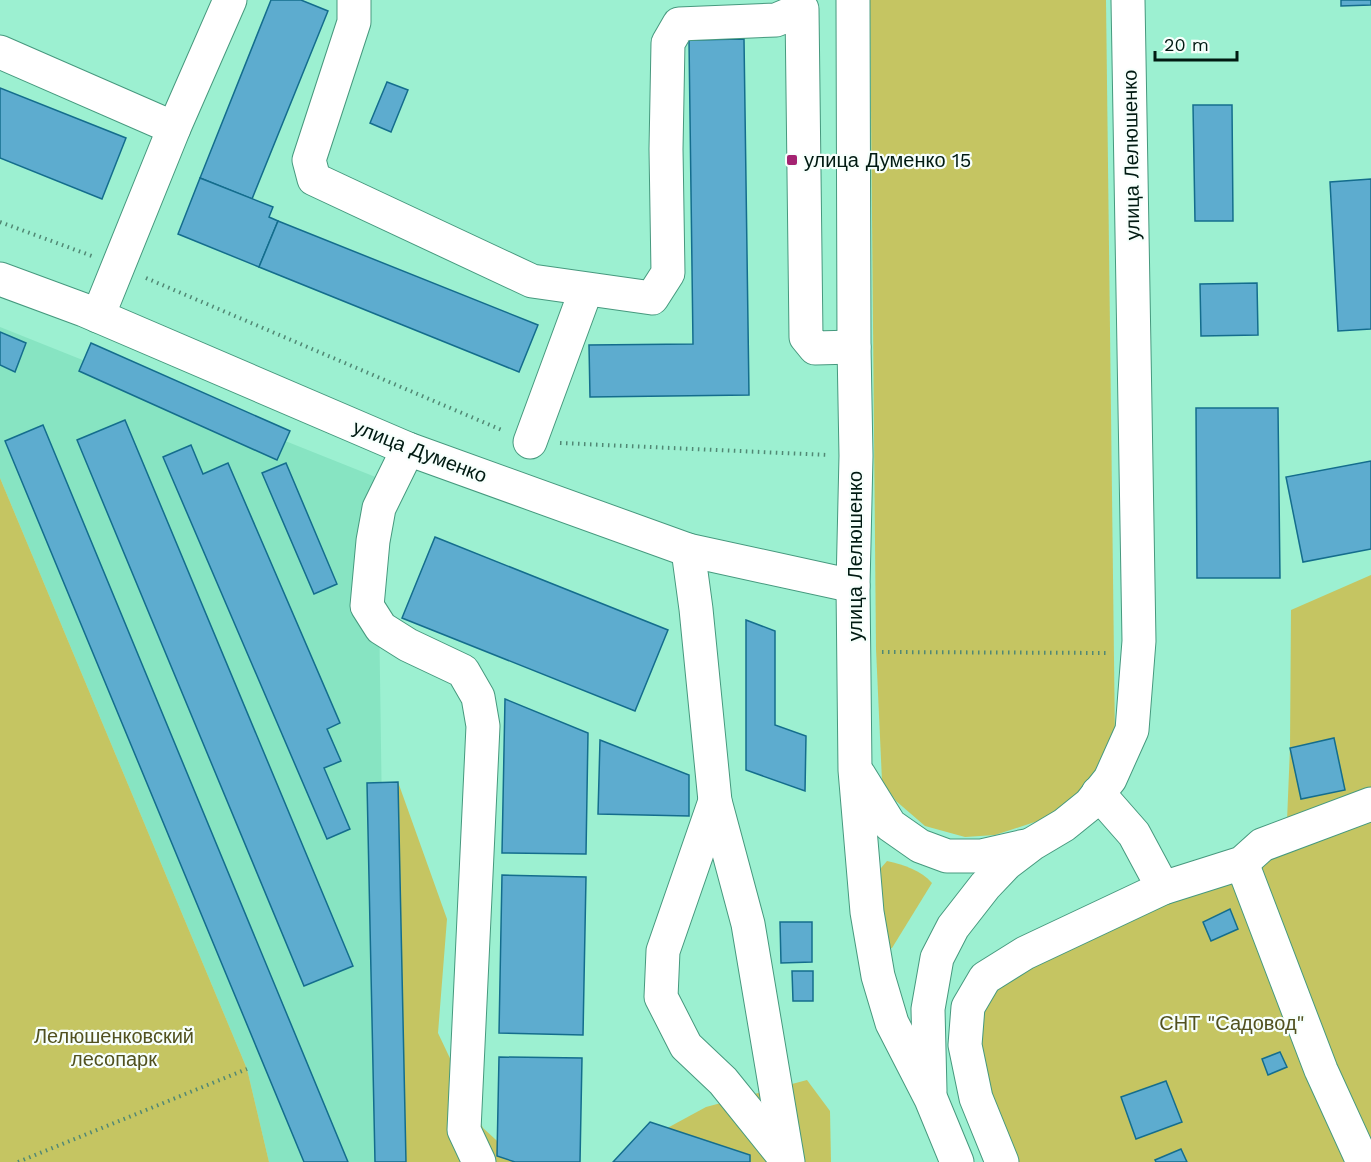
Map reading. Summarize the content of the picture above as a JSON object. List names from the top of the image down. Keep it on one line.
{"streets":{"street":["улица Лелюшенко","улица Думенко"]},"crossings":[["улица Лелюшенко","улица Думенко"]],"parks":["СНТ \"Садовод\"","Лелюшенковский лесопарк"],"places":{"transit":["улица Думенко 15"]},"scale_bar":"20 m"}
